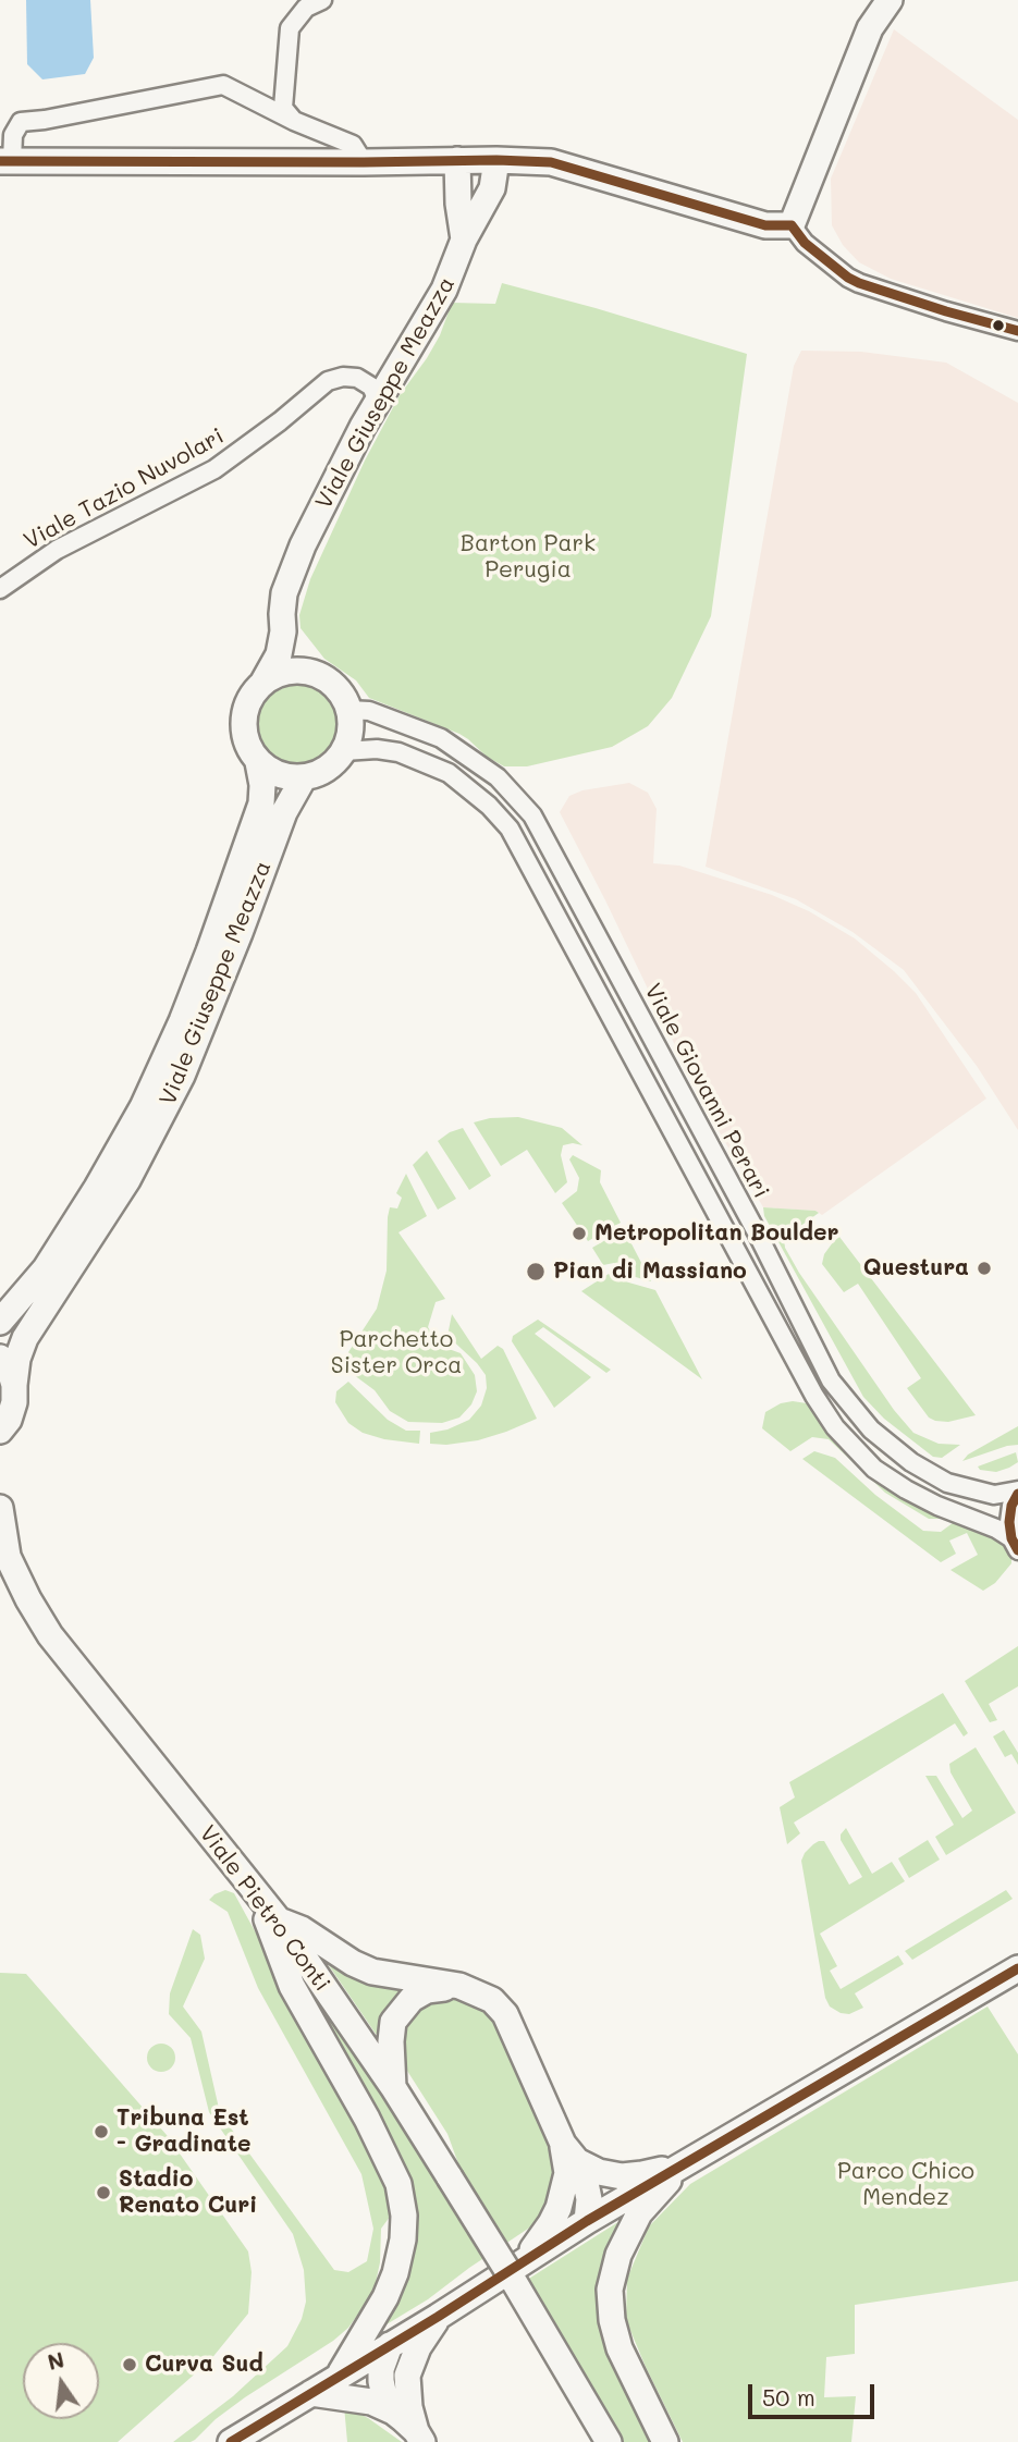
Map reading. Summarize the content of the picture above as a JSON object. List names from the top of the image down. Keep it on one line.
{"streets":{"street":["Viale Giuseppe Meazza","Viale Tazio Nuvolari","Viale Giovanni Perari","Viale Pietro Conti"]},"crossings":[["Viale Giuseppe Meazza","Viale Tazio Nuvolari"],["Viale Giuseppe Meazza","Viale Giovanni Perari"]],"parks":["Barton Park Perugia","Parchetto Sister Orca","Parco Chico Mendez"],"places":["Metropolitan Boulder","Questura","Pian di Massiano","Tribuna Est - Gradinate","Stadio Renato Curi","Curva Sud"],"scale_bar":"50 m","north":"top"}
